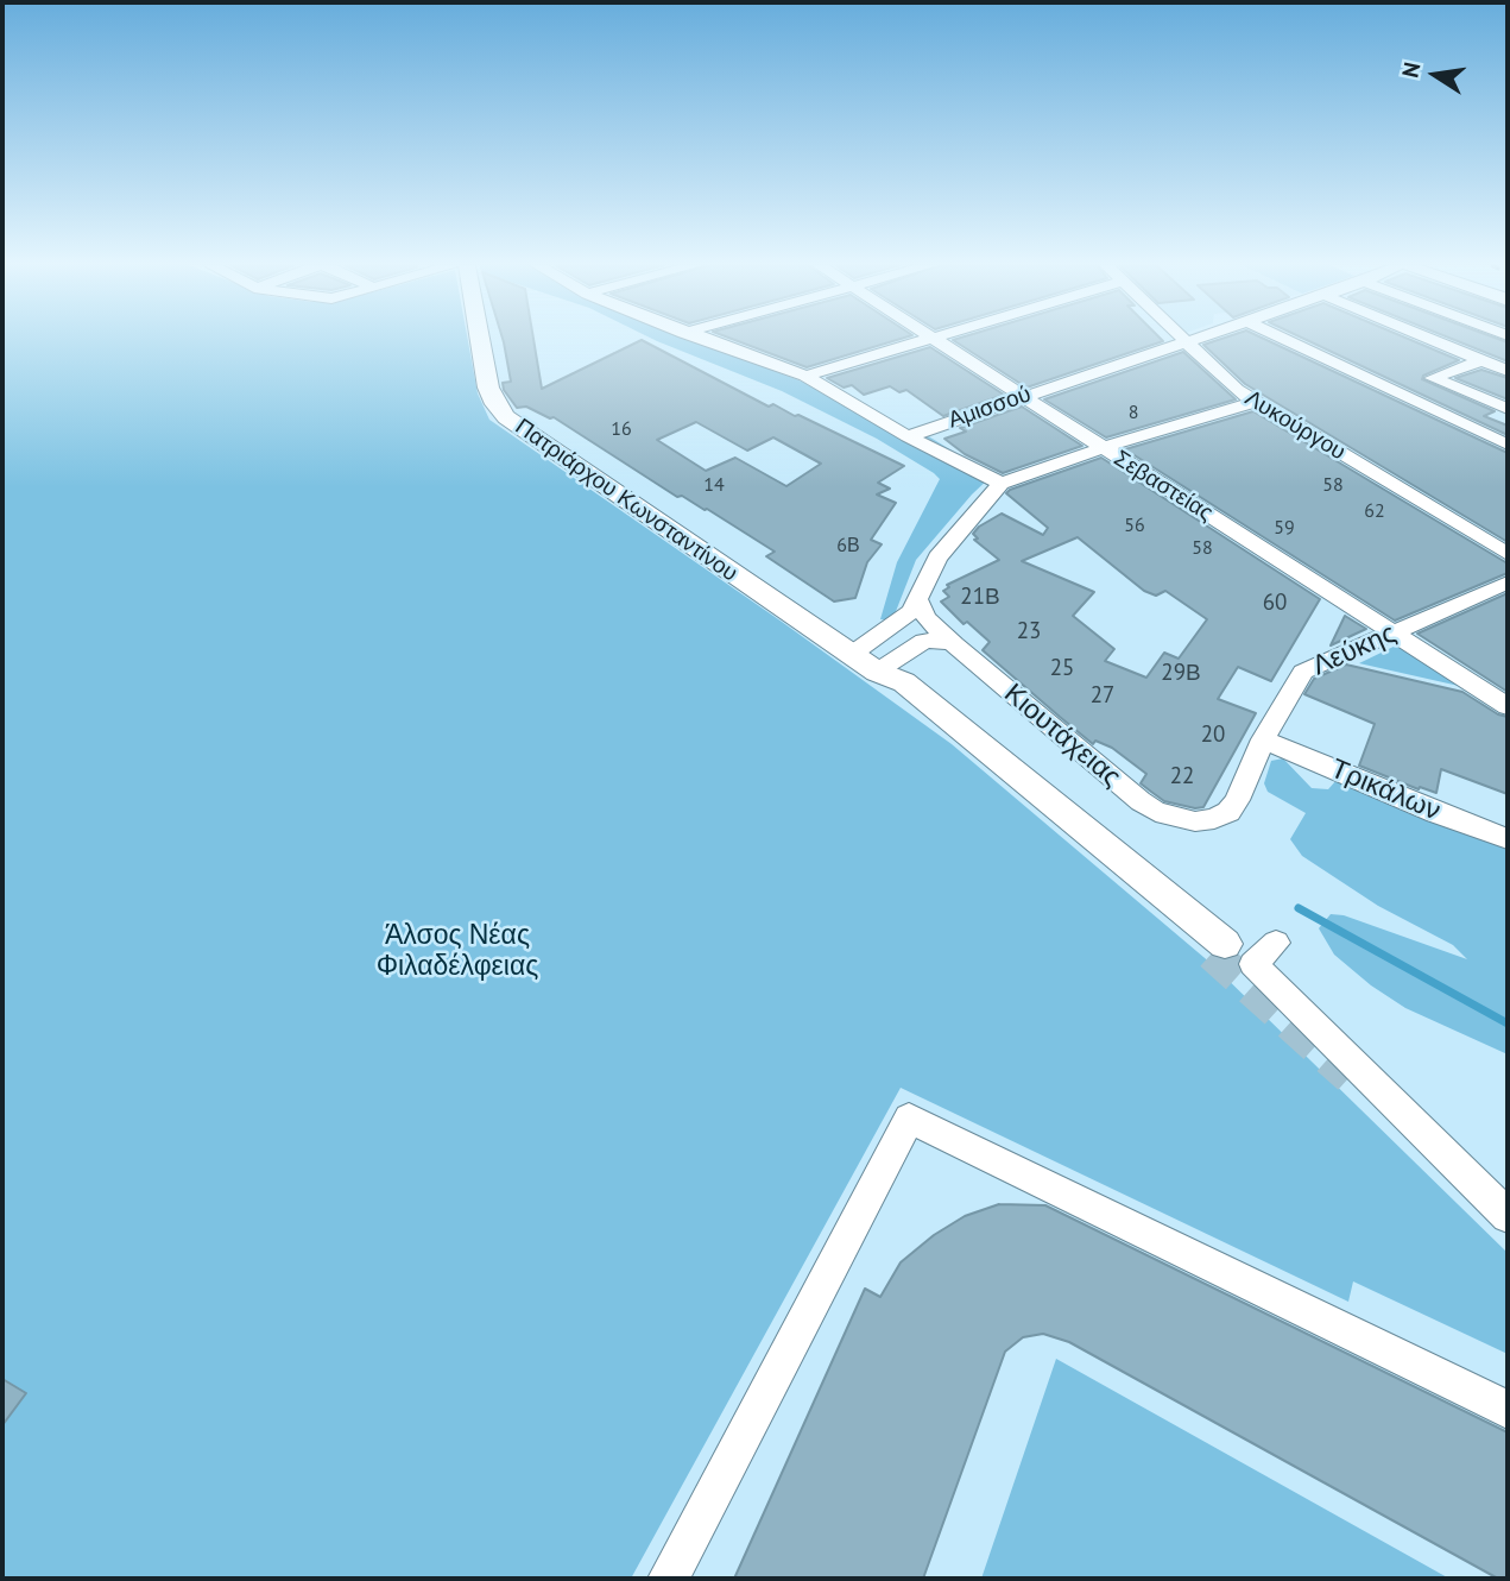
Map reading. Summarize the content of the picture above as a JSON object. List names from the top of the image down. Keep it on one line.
{"streets":{"main road":["Πατριάρχου Κωνσταντίνου"],"street":["Αμισσού","Λυκούργου","Σεβαστείας","Λεύκης","Κιουτάχειας","Τρικάλων"]},"crossings":[["Αμισσού","Λυκούργου"],["Αμισσού","Σεβαστείας"],["Σεβαστείας","Λεύκης"],["Λεύκης","Κιουτάχειας"],["Λεύκης","Τρικάλων"]],"parks":["Άλσος Νέας Φιλαδέλφειας"],"house_numbers":["8","16","14","58","62","56","59","6Β","58","21Β","60","23","25","29Β","27","20","22"],"north":"left"}
